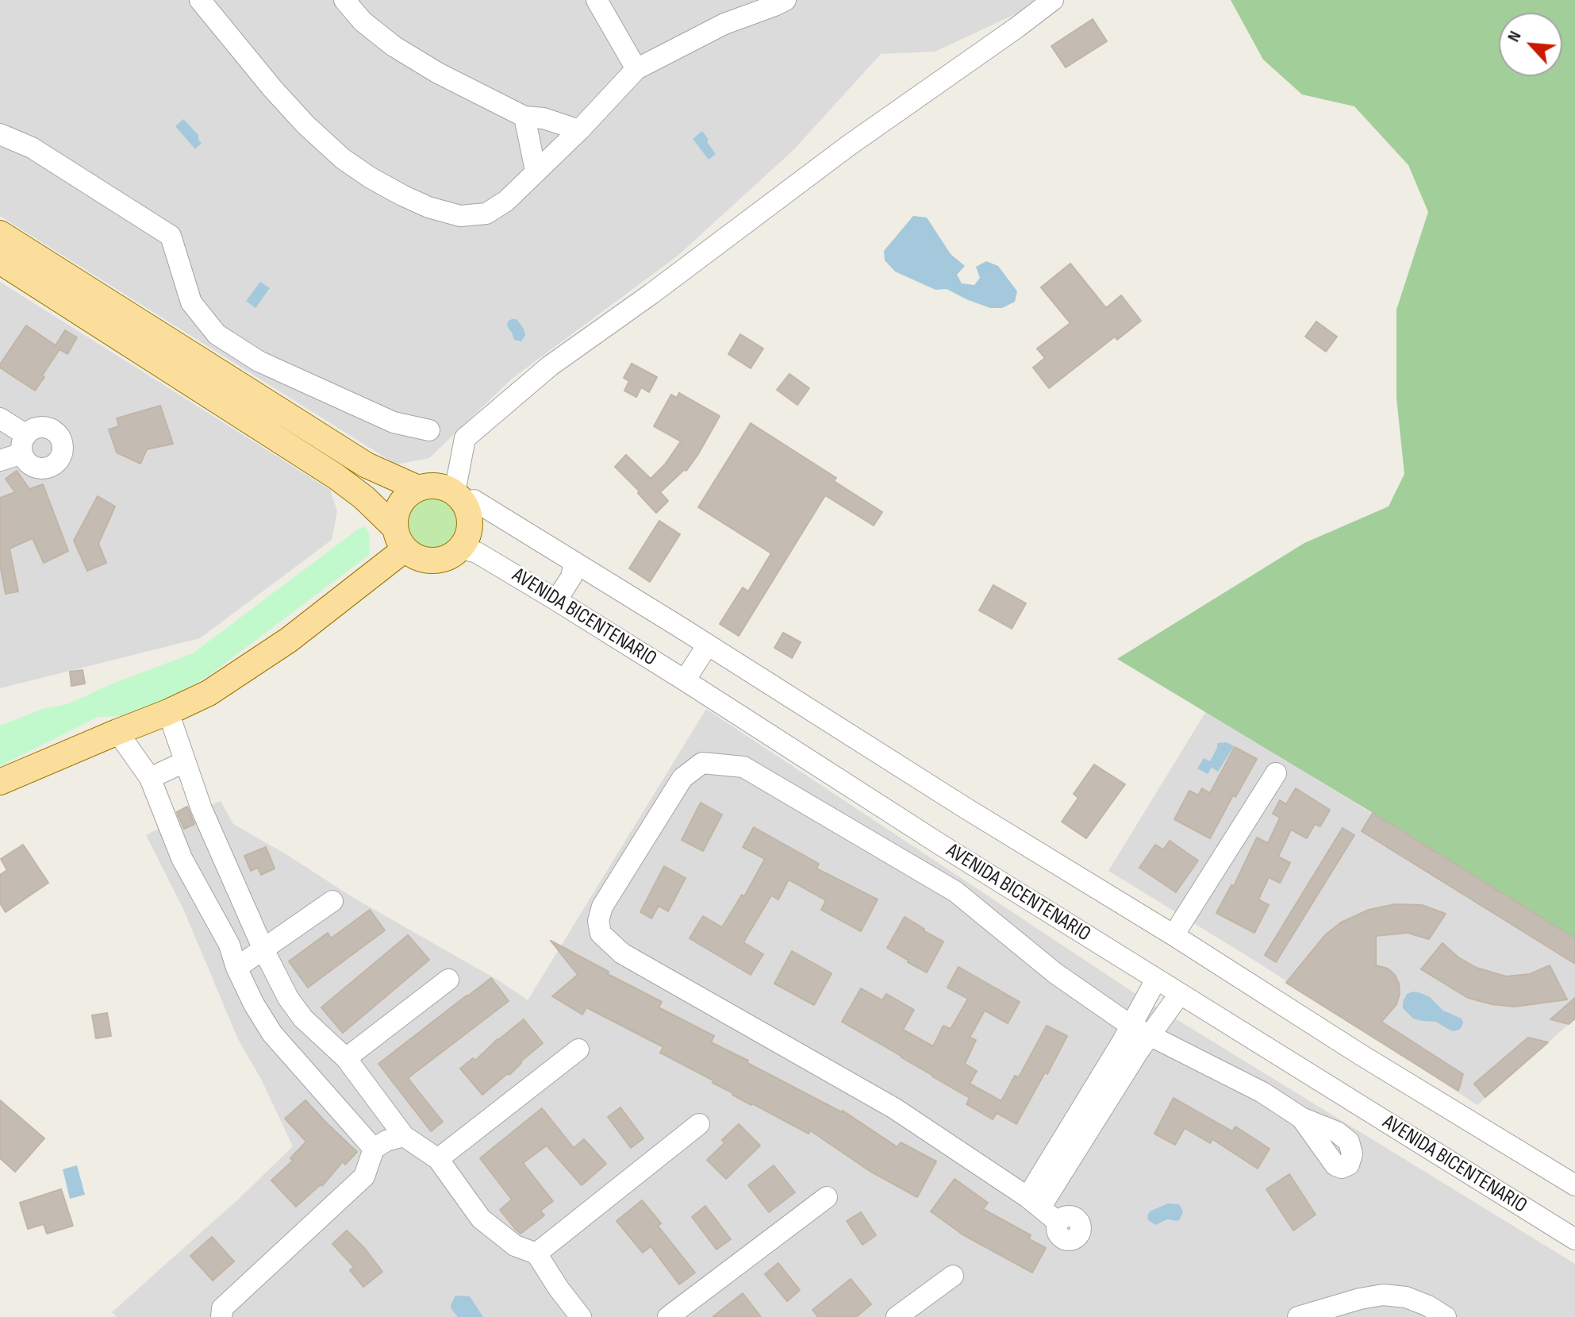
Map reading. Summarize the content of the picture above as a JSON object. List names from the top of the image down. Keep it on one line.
{"streets":{"street":["AVENIDA BICENTENARIO"]},"north":"top left"}
